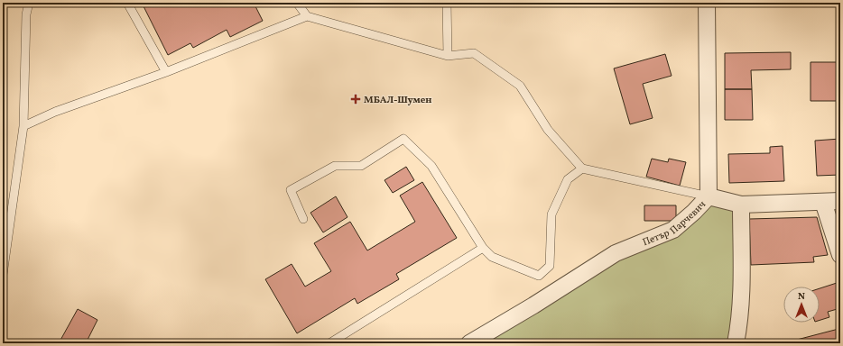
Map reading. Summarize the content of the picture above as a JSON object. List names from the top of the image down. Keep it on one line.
{"streets":{"street":["Петър Парчевич"]},"places":{"health":["МБАЛ-Шумен"]},"north":"top"}
